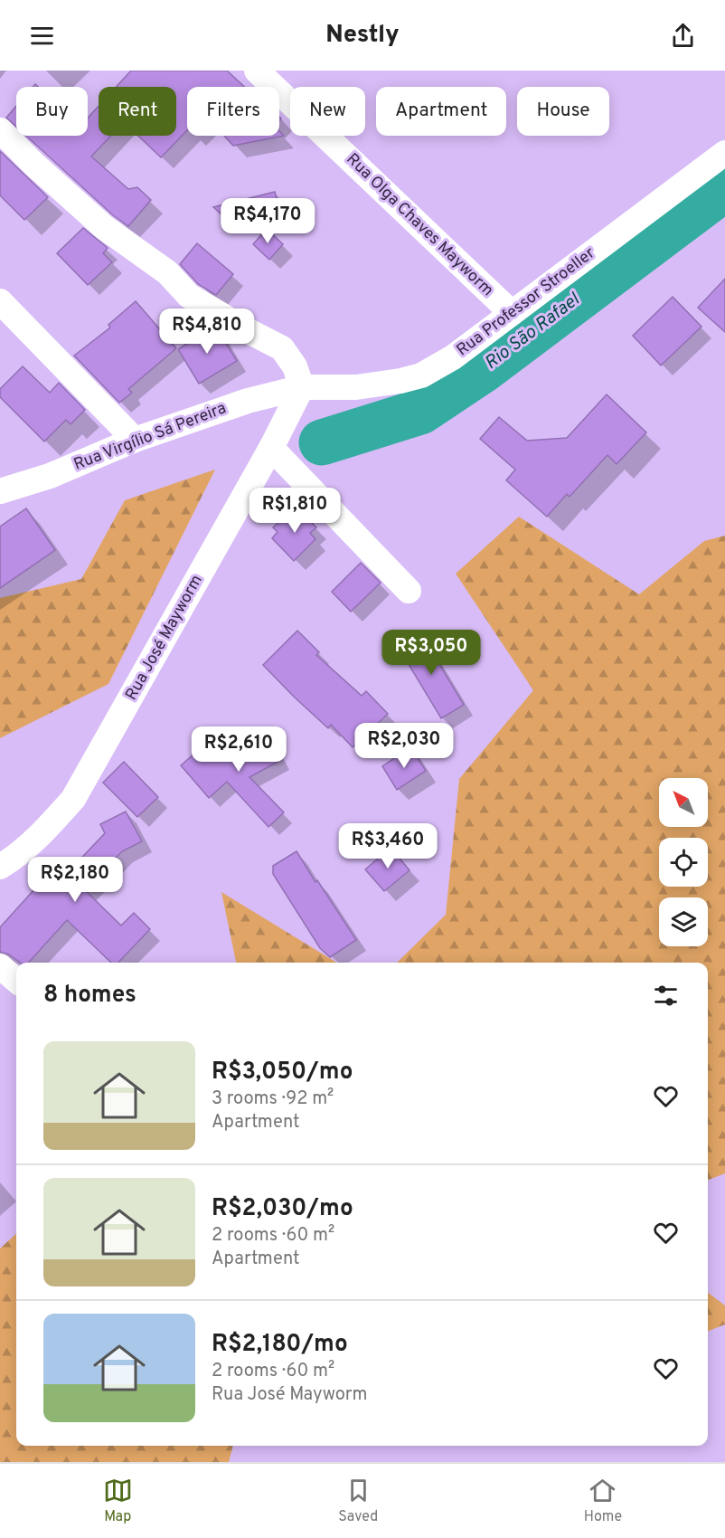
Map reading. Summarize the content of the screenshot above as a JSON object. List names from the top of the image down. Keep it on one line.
{"streets":{"street":["Rua Olga Chaves Mayworm","Rua Professor Stroeller","Rua Virgílio Sá Pereira","Rua José Mayworm"]},"crossings":[["Rua Olga Chaves Mayworm","Rua Professor Stroeller"],["Rua Professor Stroeller","Rua Virgílio Sá Pereira"],["Rua Professor Stroeller","Rua José Mayworm"],["Rua Virgílio Sá Pereira","Rua José Mayworm"]],"water":["Rio São Rafael"],"north":"top left","page":{"header":"Nestly","chip":["Buy","Rent","Filters","New","Apartment","House"],"price":["R$4,170","R$4,810","R$1,810","R$3,050","R$2,030","R$2,610","R$3,460","R$2,180"],"heading":"8 homes","list":[{"name":"R$3,050/mo","note":"3 rooms · 92 m² · Apartment"},{"name":"R$2,030/mo","note":"2 rooms · 60 m² · Apartment"},{"name":"R$2,180/mo","note":"2 rooms · 60 m² · Rua José Mayworm"}],"tabs":["Map","Saved","Home"]}}
